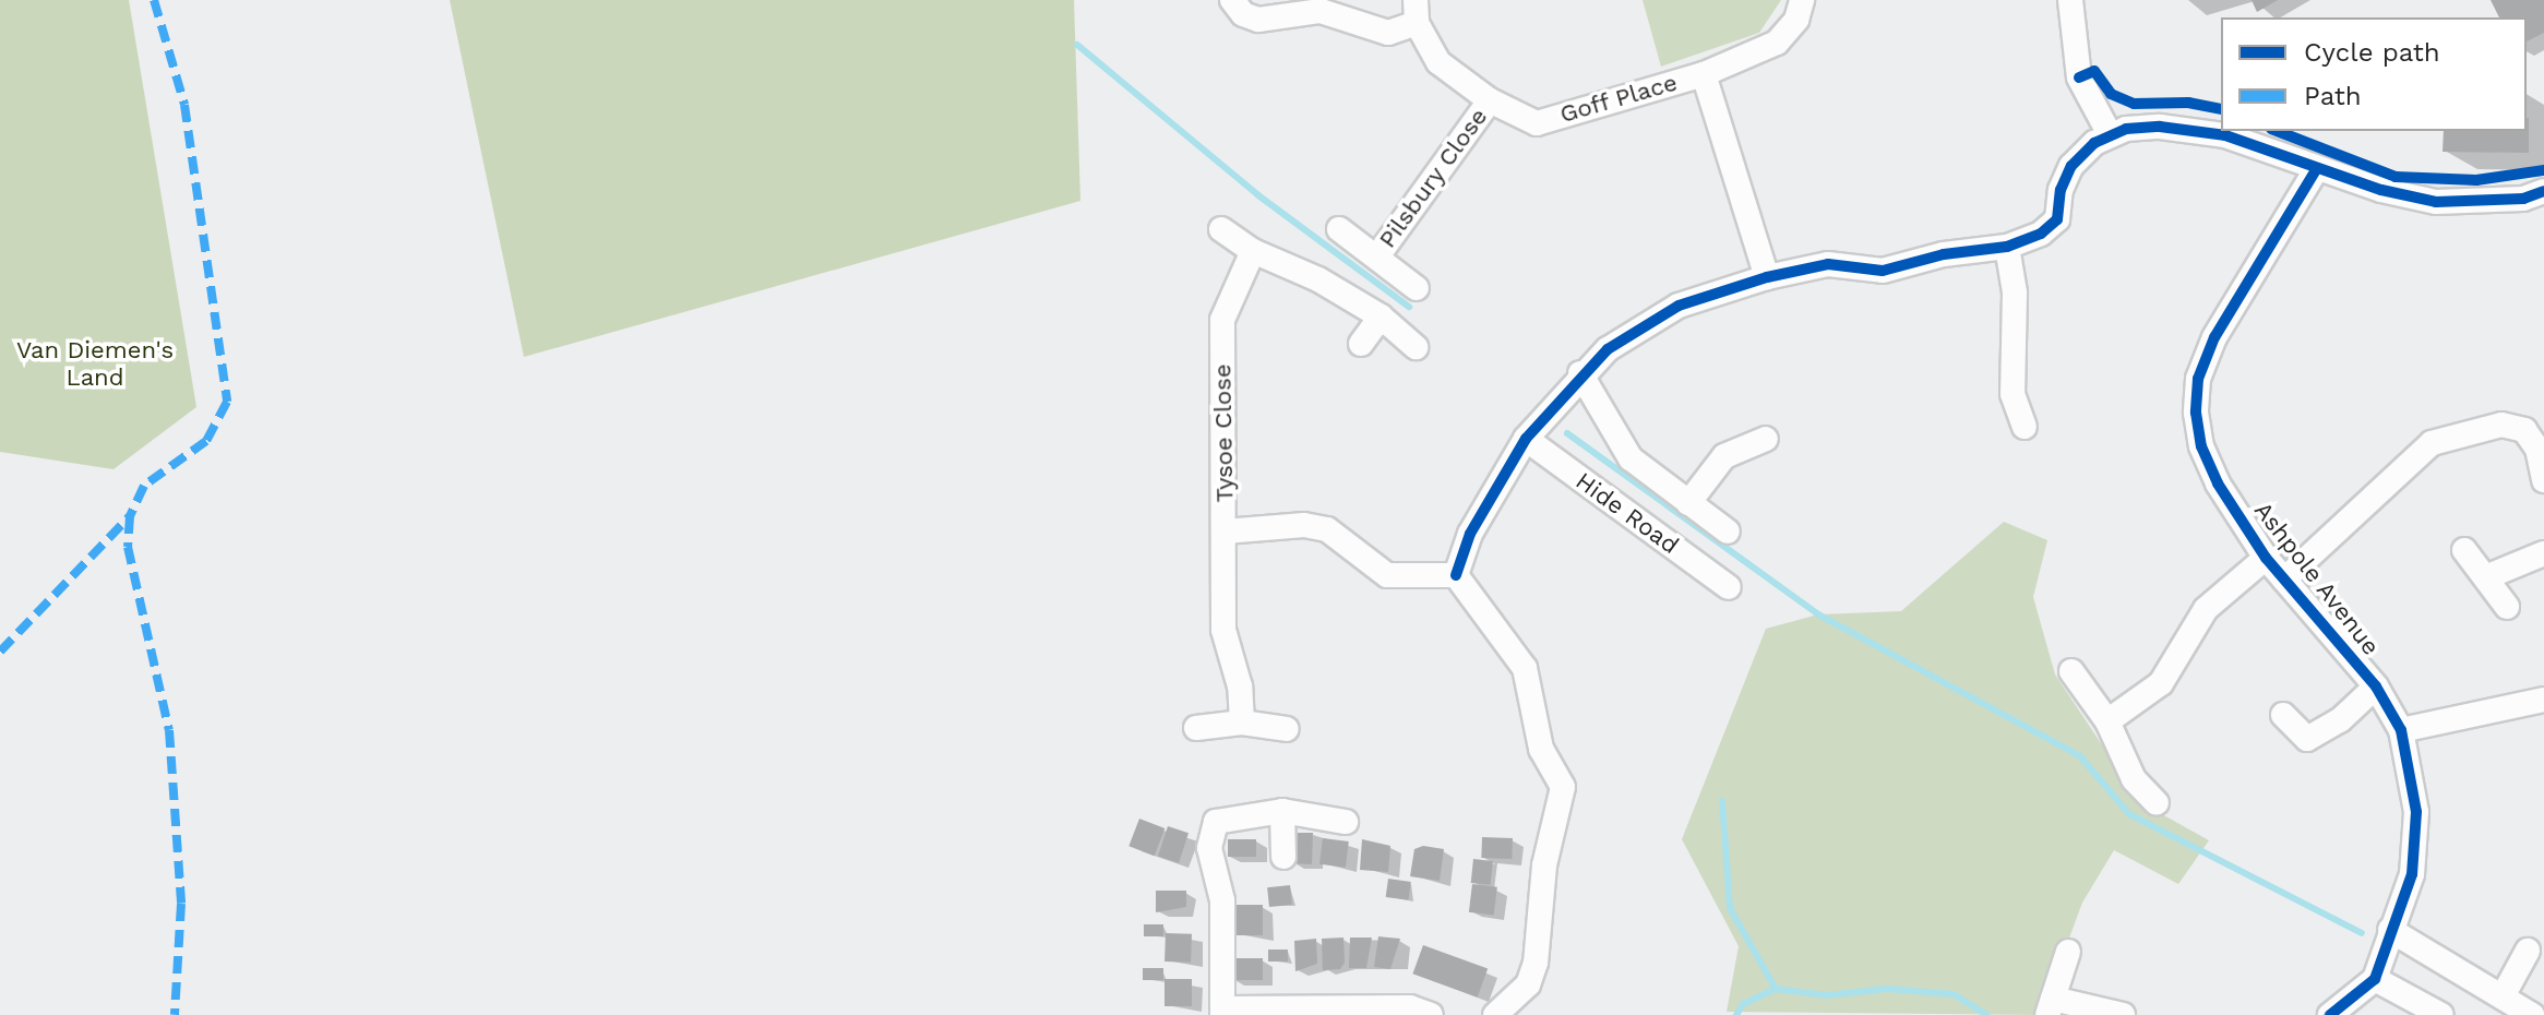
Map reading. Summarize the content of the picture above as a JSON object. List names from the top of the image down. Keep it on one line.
{"streets":{"street":["Goff Place","Pilsbury Close","Tysoe Close","Hide Road","Ashpole Avenue"]},"crossings":[["Goff Place","Pilsbury Close"]],"parks":["Van Diemen's Land"],"legend":["Cycle path","Path"]}
